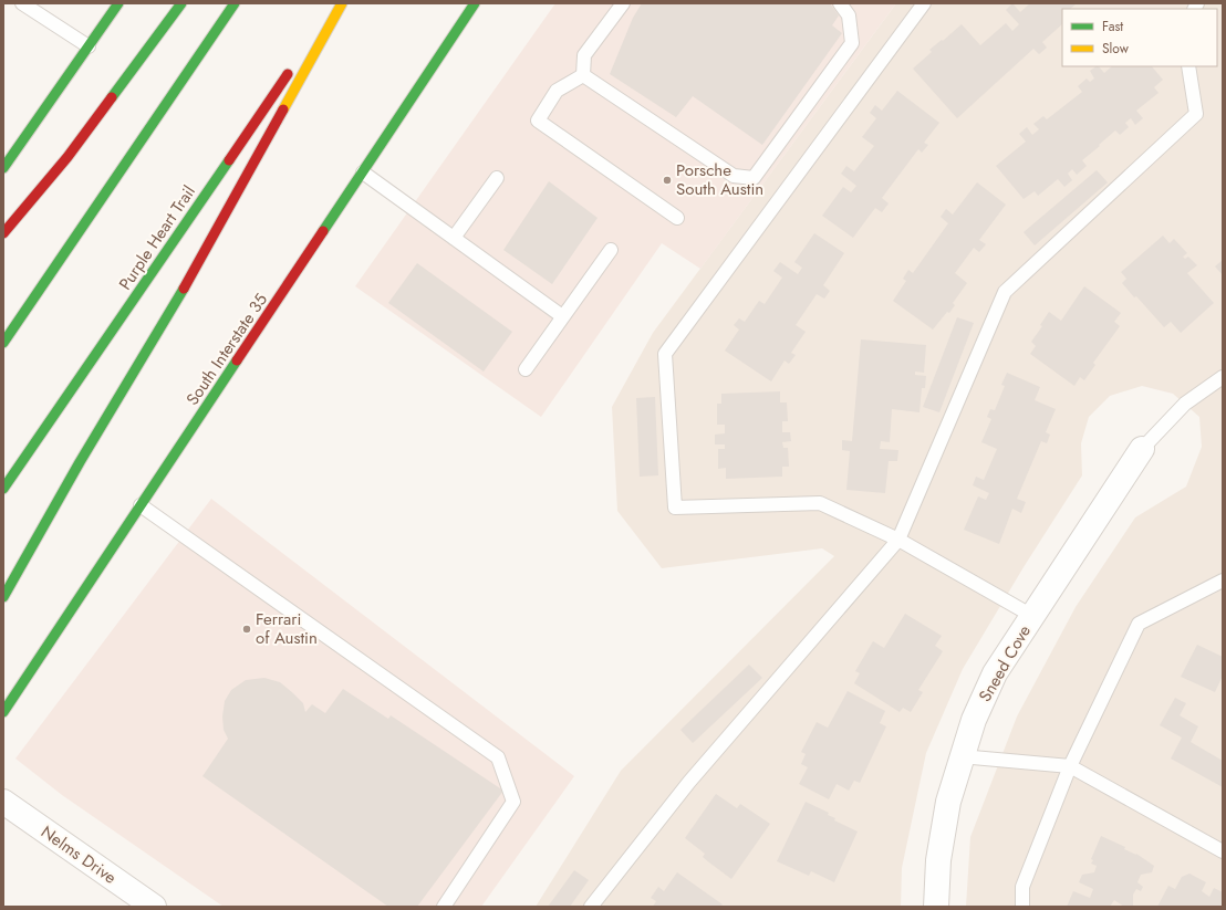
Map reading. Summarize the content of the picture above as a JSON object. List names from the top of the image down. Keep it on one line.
{"streets":{"main road":["Purple Heart Trail","South Interstate 35"],"street":["Sneed Cove","Nelms Drive"]},"places":["Porsche South Austin","Ferrari of Austin"],"legend":["Fast","Slow"]}
